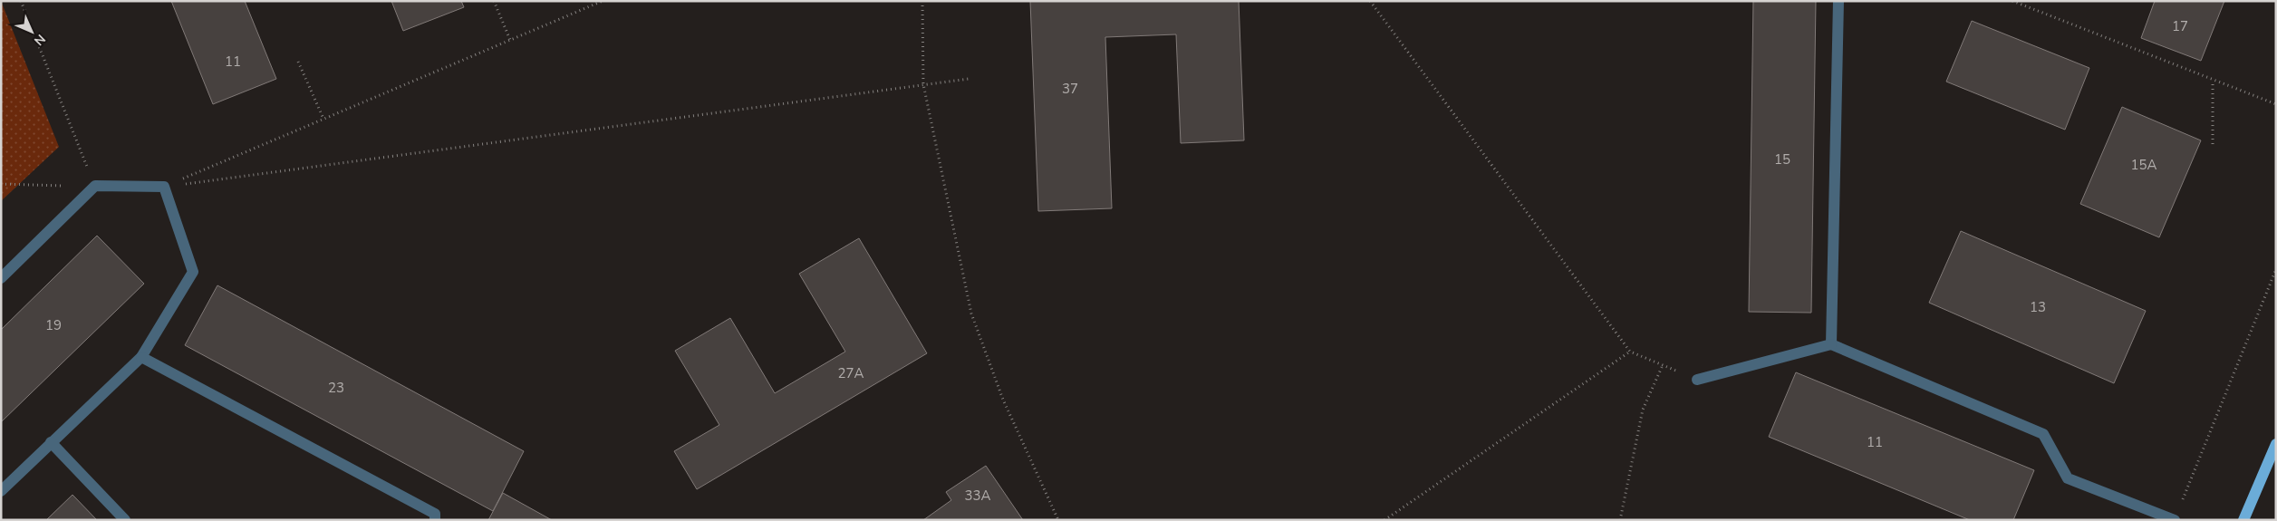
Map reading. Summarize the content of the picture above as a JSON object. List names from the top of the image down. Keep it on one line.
{"house_numbers":["17","11","37","15","15А","13","19","27А","23","11","33А"],"north":"bottom right"}
